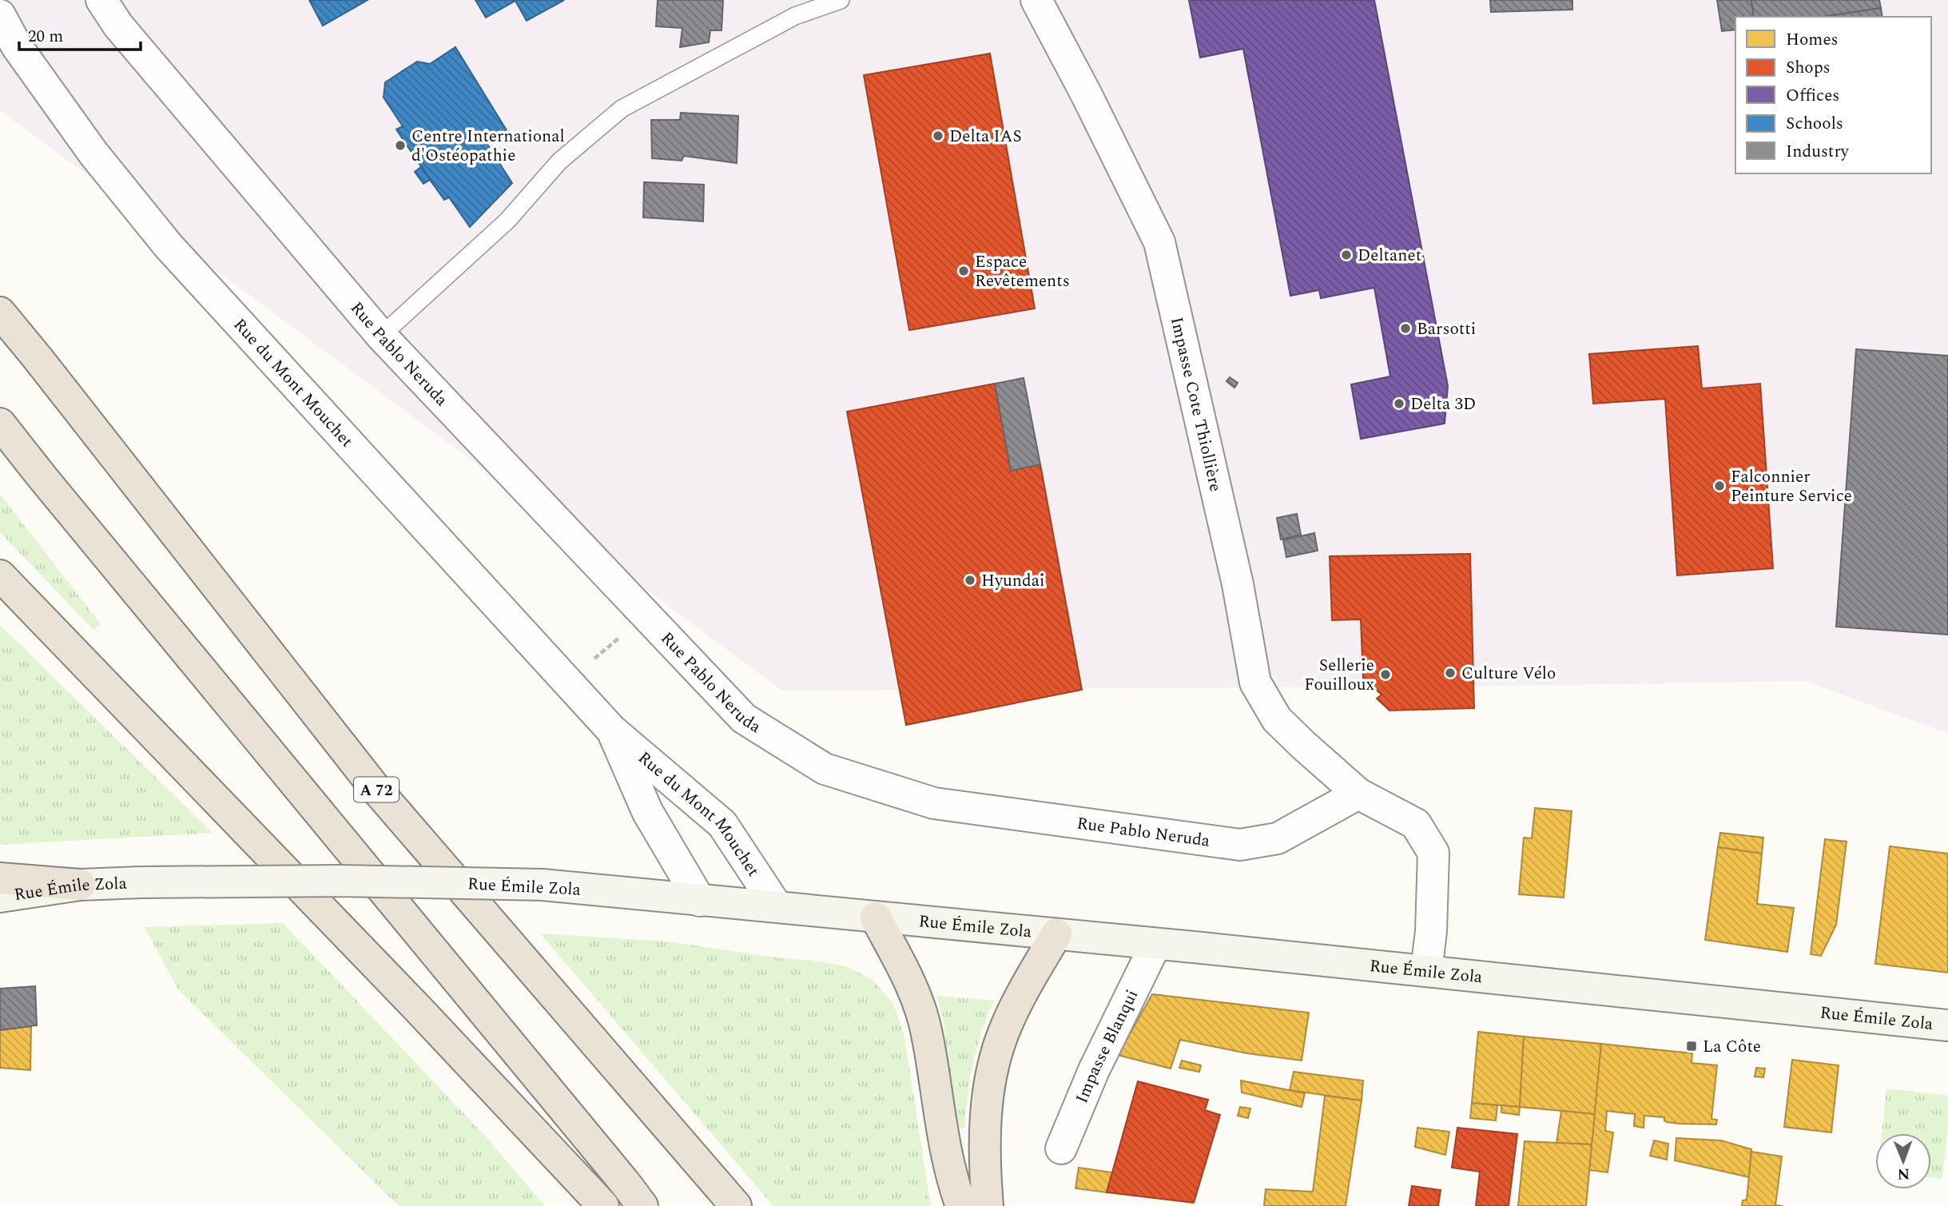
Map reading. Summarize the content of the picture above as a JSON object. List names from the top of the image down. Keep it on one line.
{"streets":{"highway":["A 72"],"main road":["Rue Émile Zola"],"street":["Rue Pablo Neruda","Rue du Mont Mouchet","Impasse Cote Thiollière","Impasse Blanqui"]},"crossings":[["Rue Pablo Neruda","Impasse Cote Thiollière"],["Rue du Mont Mouchet","Rue Émile Zola"],["Rue Émile Zola","Impasse Blanqui"]],"places":{"other":["Delta IAS","Centre International d'Ostéopathie","Deltanet","Espace Revêtements","Barsotti","Delta 3D","Falconnier Peinture Service","Hyundai","Culture Vélo","Sellerie Fouilloux"],"transit":["La Côte"]},"legend":["Homes","Shops","Offices","Schools","Industry"],"scale_bar":"20 m","north":"bottom"}
